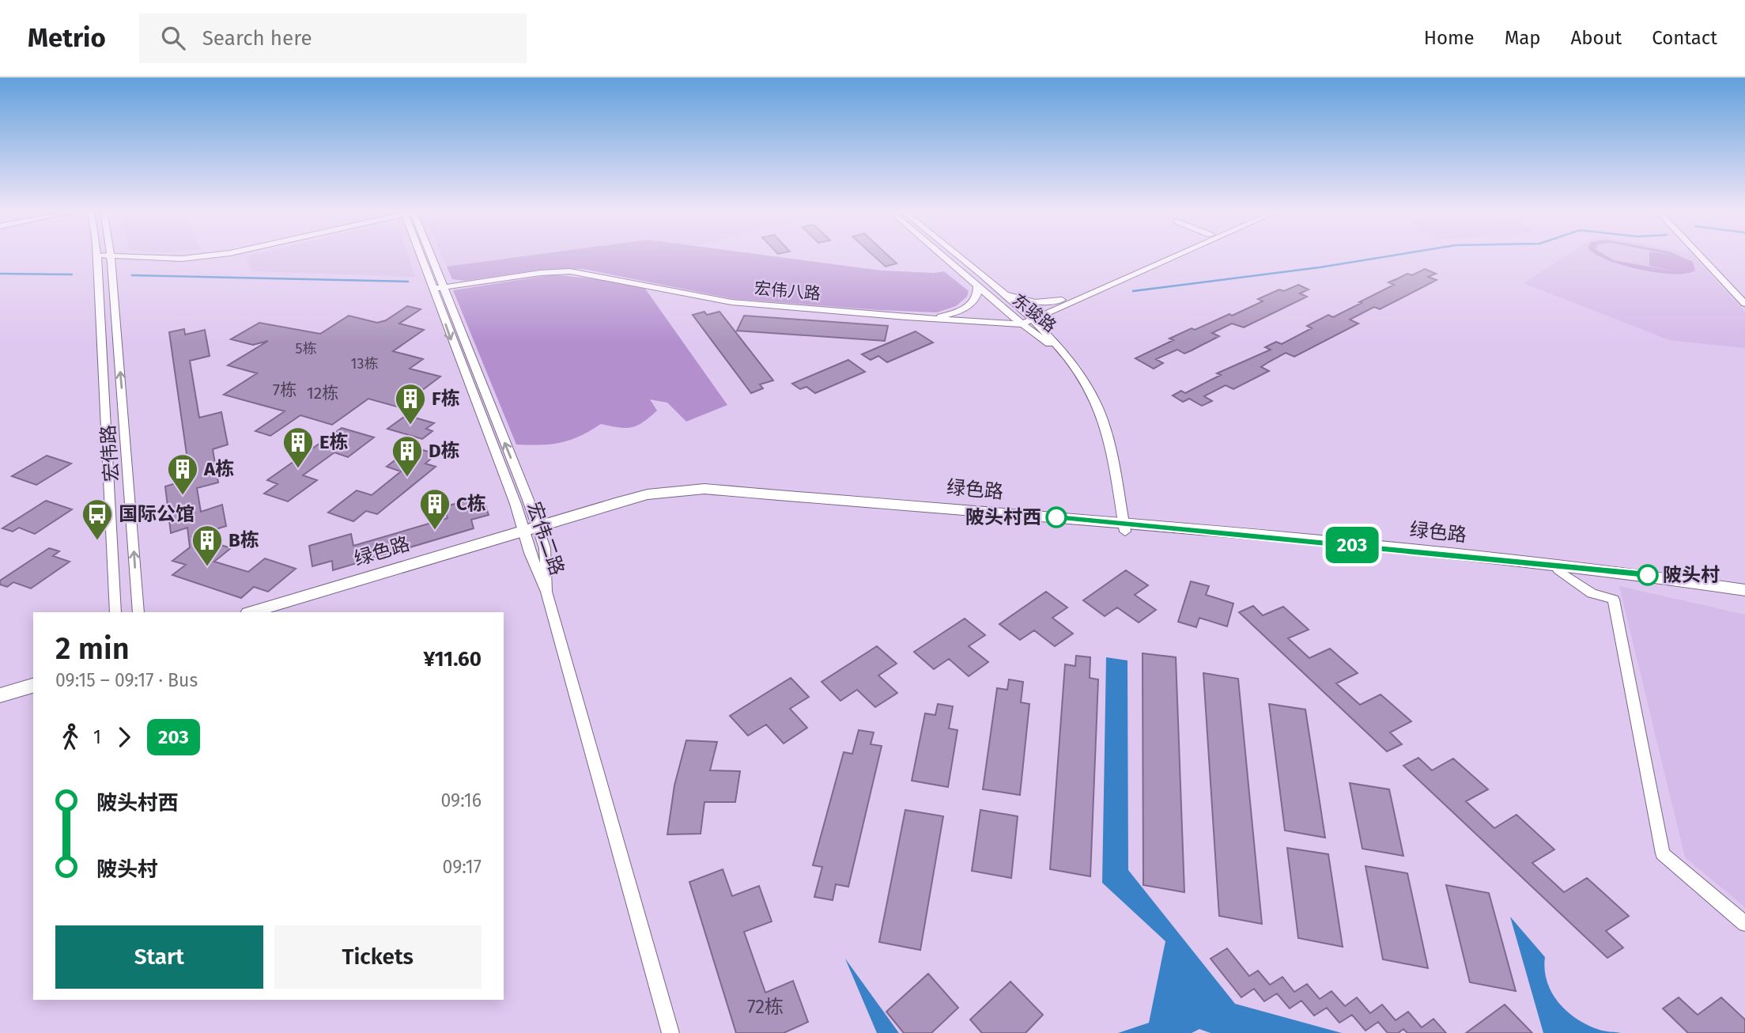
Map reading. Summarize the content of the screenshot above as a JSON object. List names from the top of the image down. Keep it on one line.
{"streets":{"main road":["绿色路"],"street":["宏伟八路","东骏路","宏伟路","宏伟二路"]},"crossings":[["宏伟八路","东骏路"],["宏伟八路","宏伟二路"],["东骏路","绿色路"],["绿色路","宏伟二路"]],"places":{"building":["F栋","E栋","D栋","A栋","C栋","B栋"],"other":["陂头村西","陂头村"],"bus stop":["国际公馆"]},"lines":["bus line 203"],"house_numbers":["5栋","13栋","7栋","12栋","72栋"],"page":{"header":"Metrio","search":"Search here","nav":["Home","Map","About","Contact"],"on_map":"203","heading":["2 min","09:15 – 09:17 · Bus","¥11.60"],"legs":["1","203"],"list":[{"name":"陂头村西","value":"09:16"},{"name":"陂头村","value":"09:17"}],"buttons":["Start","Tickets"]}}
